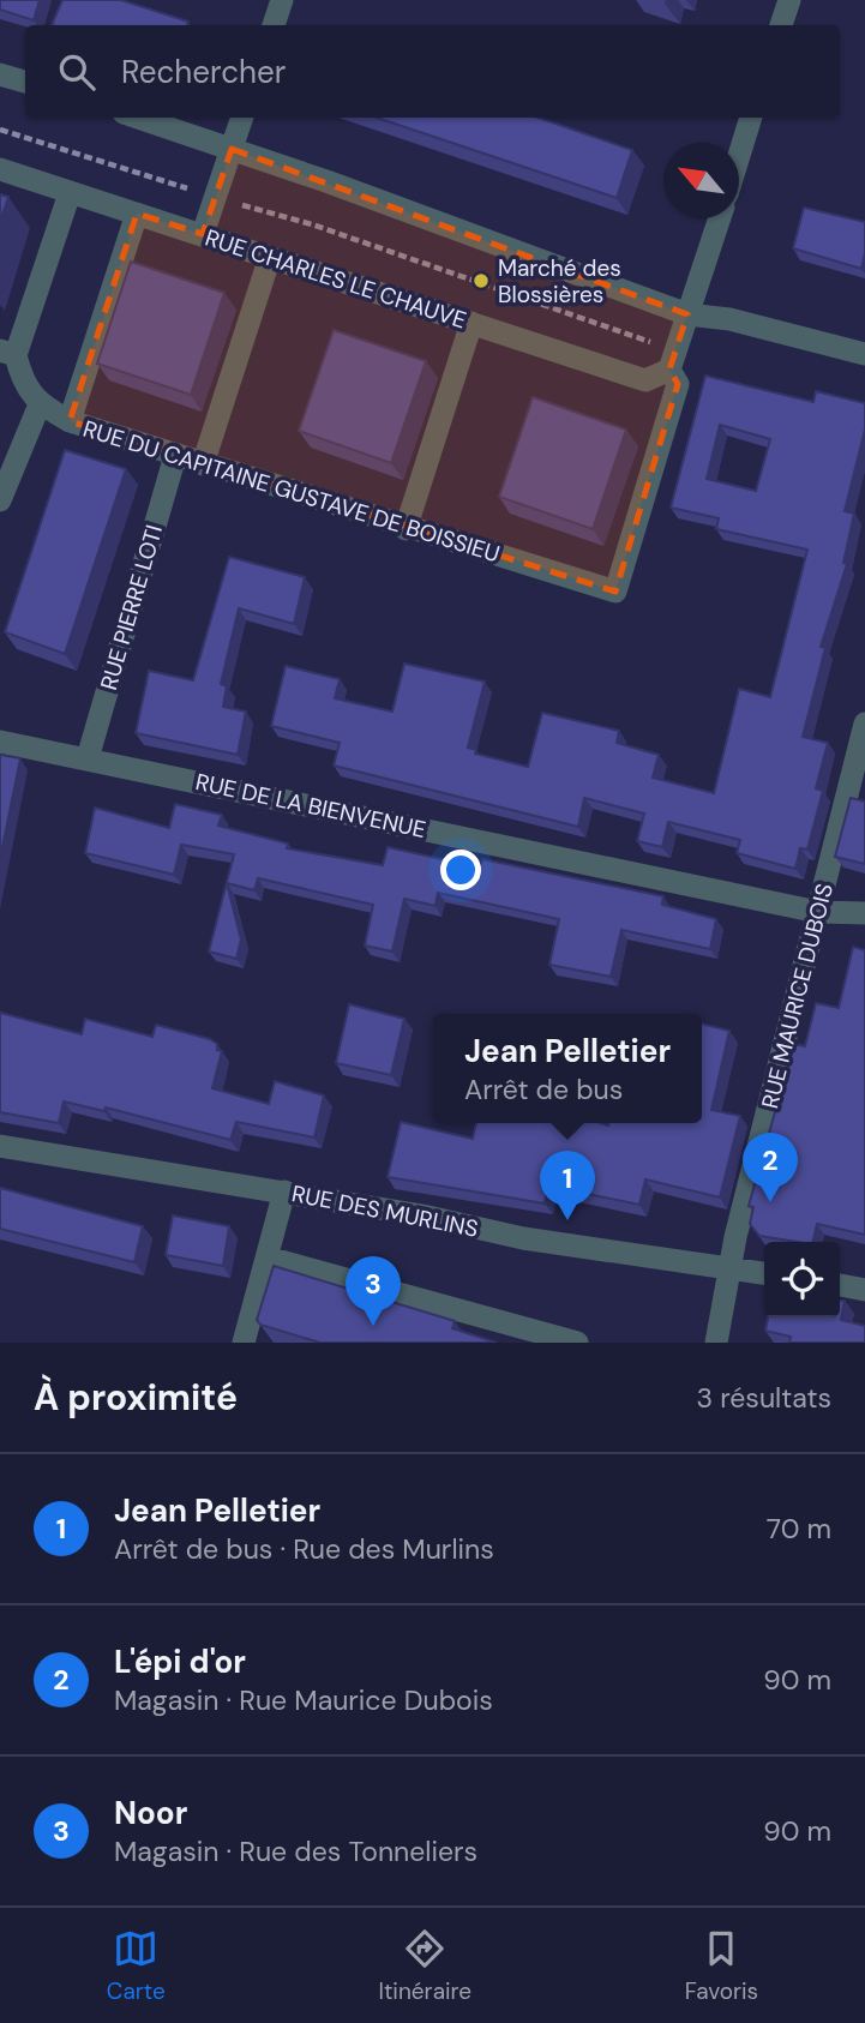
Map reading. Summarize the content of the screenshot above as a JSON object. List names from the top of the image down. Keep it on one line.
{"streets":{"street":["RUE CHARLES LE CHAUVE","RUE DU CAPITAINE GUSTAVE DE BOISSIEU","RUE PIERRE LOTI","RUE DE LA BIENVENUE","RUE MAURICE DUBOIS","RUE DES MURLINS"]},"crossings":[["RUE CHARLES LE CHAUVE","RUE DU CAPITAINE GUSTAVE DE BOISSIEU"],["RUE DU CAPITAINE GUSTAVE DE BOISSIEU","RUE PIERRE LOTI"],["RUE PIERRE LOTI","RUE DE LA BIENVENUE"],["RUE DE LA BIENVENUE","RUE MAURICE DUBOIS"],["RUE MAURICE DUBOIS","RUE DES MURLINS"]],"places":["Marché des Blossières"],"north":"top left","page":{"search":"Rechercher","popup":["Jean Pelletier","Arrêt de bus"],"pins":["2","1","3"],"heading":["À proximité","3 résultats"],"list":[{"mark":"1","name":"Jean Pelletier","note":"Arrêt de bus · Rue des Murlins","value":"70 m"},{"mark":"2","name":"L'épi d'or","note":"Magasin · Rue Maurice Dubois","value":"90 m"},{"mark":"3","name":"Noor","note":"Magasin · Rue des Tonneliers","value":"90 m"}],"nav":["Carte","Itinéraire","Favoris"]}}
